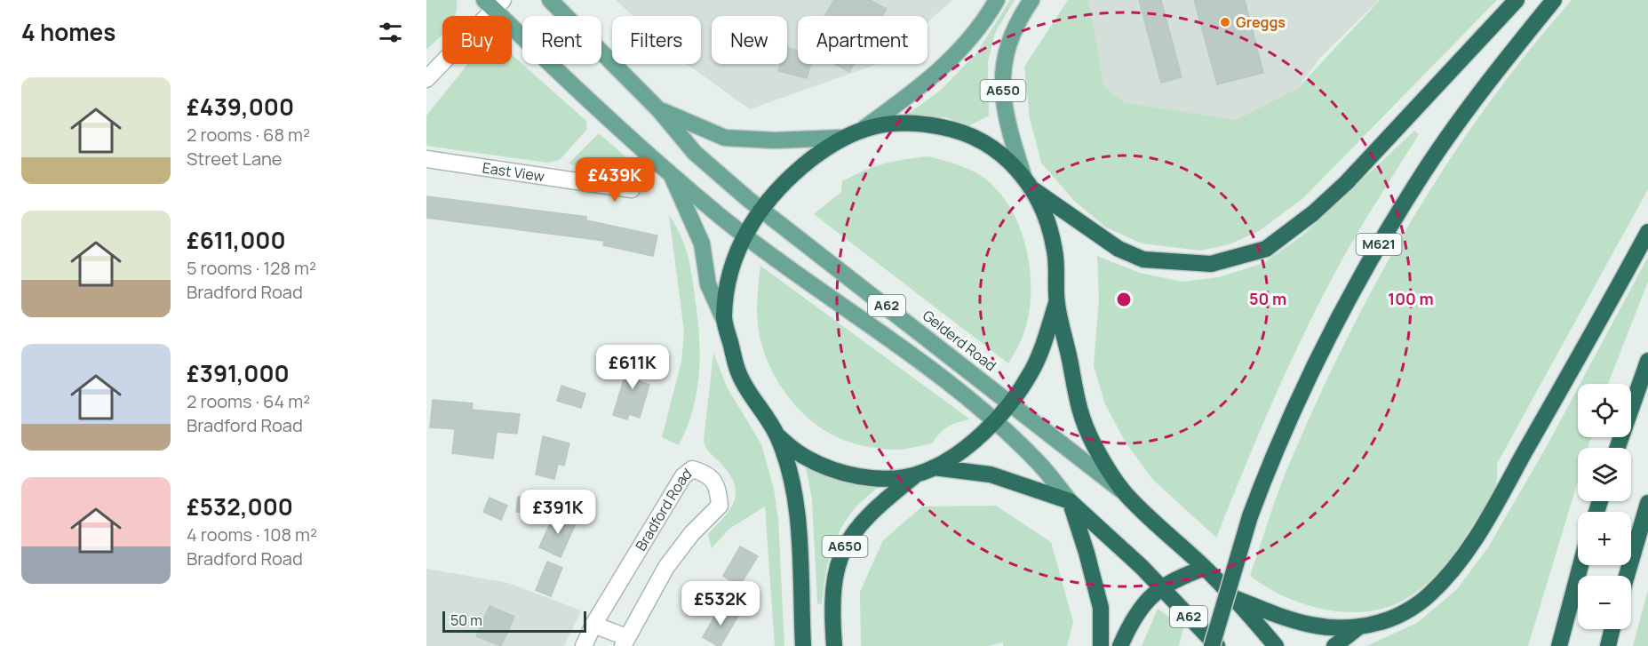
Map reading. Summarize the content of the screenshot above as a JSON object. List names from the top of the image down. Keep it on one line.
{"streets":{"highway":["A650","M621","A62","Gelderd Road"],"street":["East View","Bradford Road"]},"places":["Greggs"],"scale_bar":"50 m","page":{"heading":"4 homes","chip":["Buy","Rent","Filters","New","Apartment"],"list":[{"name":"£439,000","note":"2 rooms · 68 m² · Street Lane"},{"name":"£611,000","note":"5 rooms · 128 m² · Bradford Road"},{"name":"£391,000","note":"2 rooms · 64 m² · Bradford Road"},{"name":"£532,000","note":"4 rooms · 108 m² · Bradford Road"}],"price":["£439K","£611K","£391K","£532K"],"map_buttons":["+","−"],"scale":"50 m"},"rings":["50 m","100 m"]}
